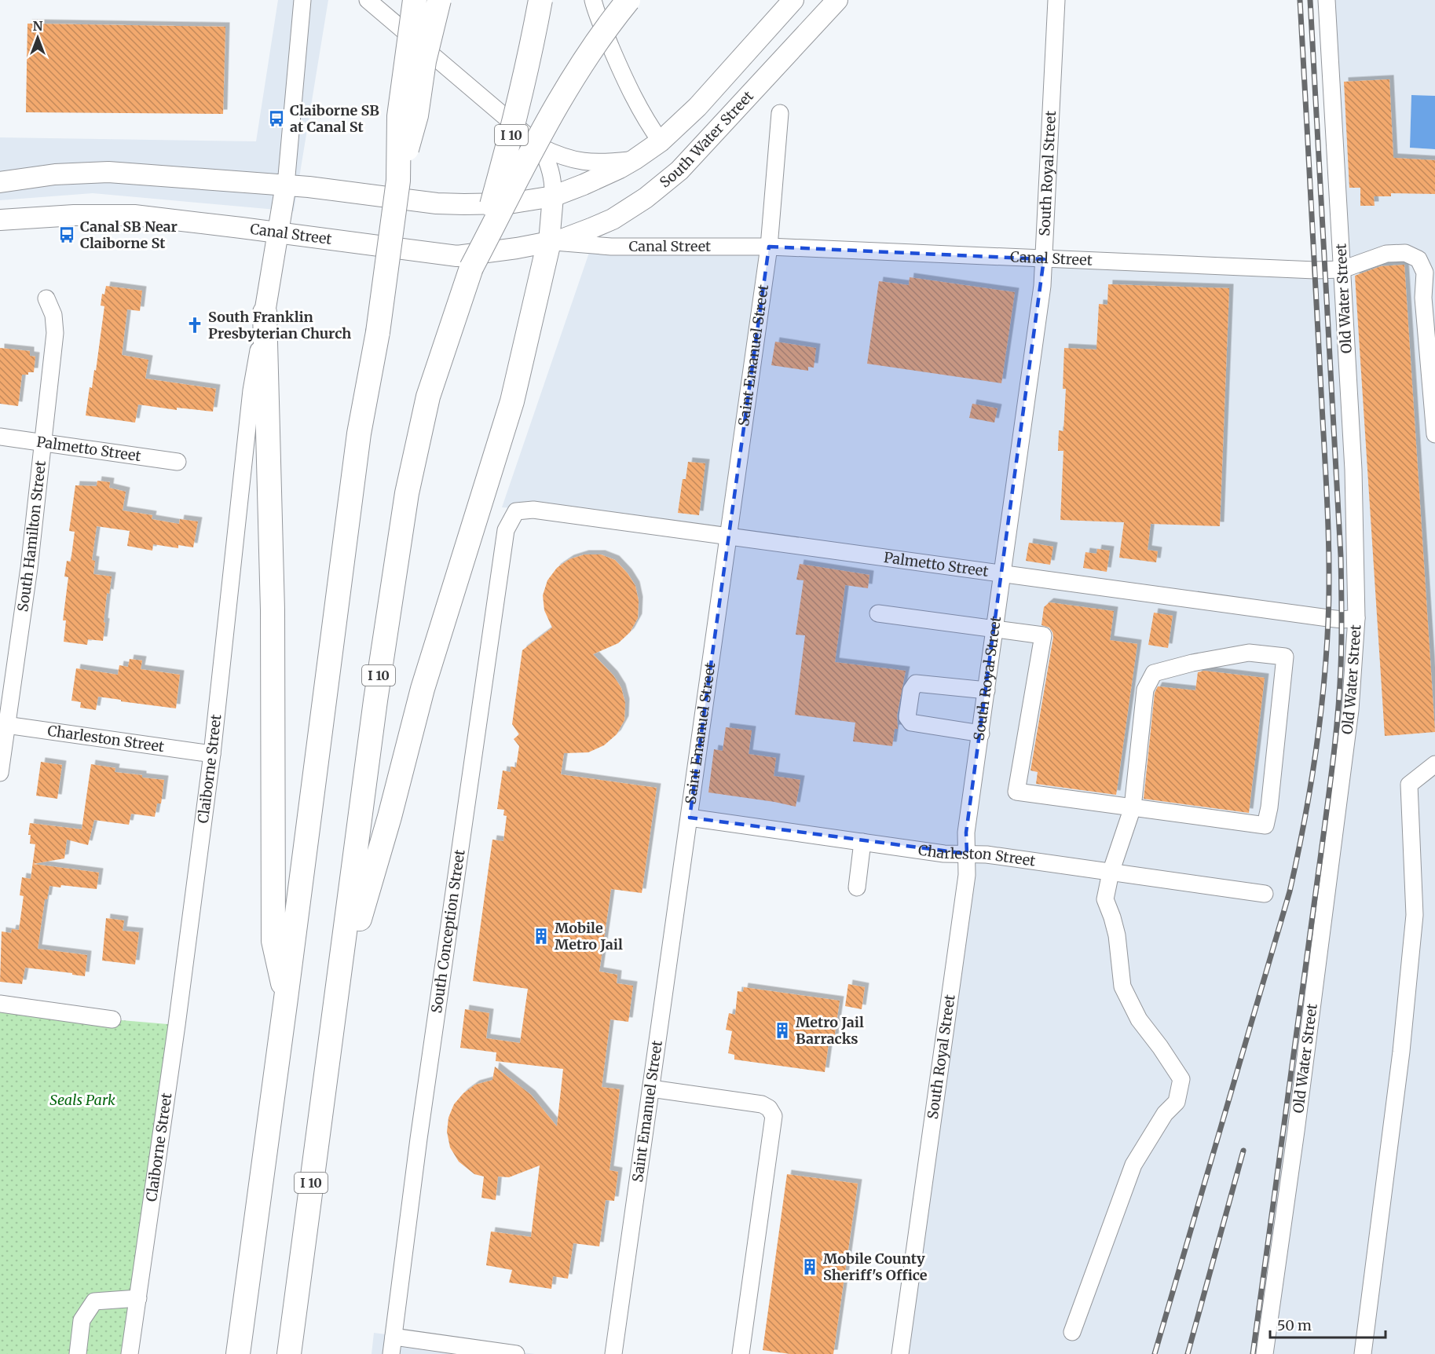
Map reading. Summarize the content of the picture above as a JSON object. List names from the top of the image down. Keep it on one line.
{"streets":{"highway":["I 10"],"main road":["South Water Street","Canal Street","Claiborne Street"],"street":["South Royal Street","Old Water Street","Saint Emanuel Street","Palmetto Street","South Hamilton Street","Charleston Street","South Conception Street"]},"crossings":[["South Water Street","Canal Street"],["South Royal Street","Canal Street"],["South Royal Street","Palmetto Street"],["South Royal Street","Charleston Street"],["Canal Street","Old Water Street"],["Canal Street","Saint Emanuel Street"],["Canal Street","Claiborne Street"],["Old Water Street","Palmetto Street"],["Saint Emanuel Street","Palmetto Street"],["Saint Emanuel Street","Charleston Street"],["Palmetto Street","South Hamilton Street"],["Palmetto Street","South Conception Street"],["South Hamilton Street","Charleston Street"],["Charleston Street","Claiborne Street"]],"parks":["Seals Park"],"places":{"bus stop":["Claiborne SB at Canal St","Canal SB Near Claiborne St"],"church":["South Franklin Presbyterian Church"],"building":["Mobile Metro Jail","Metro Jail Barracks","Mobile County Sheriff's Office"]},"scale_bar":"50 m","north":"top"}
